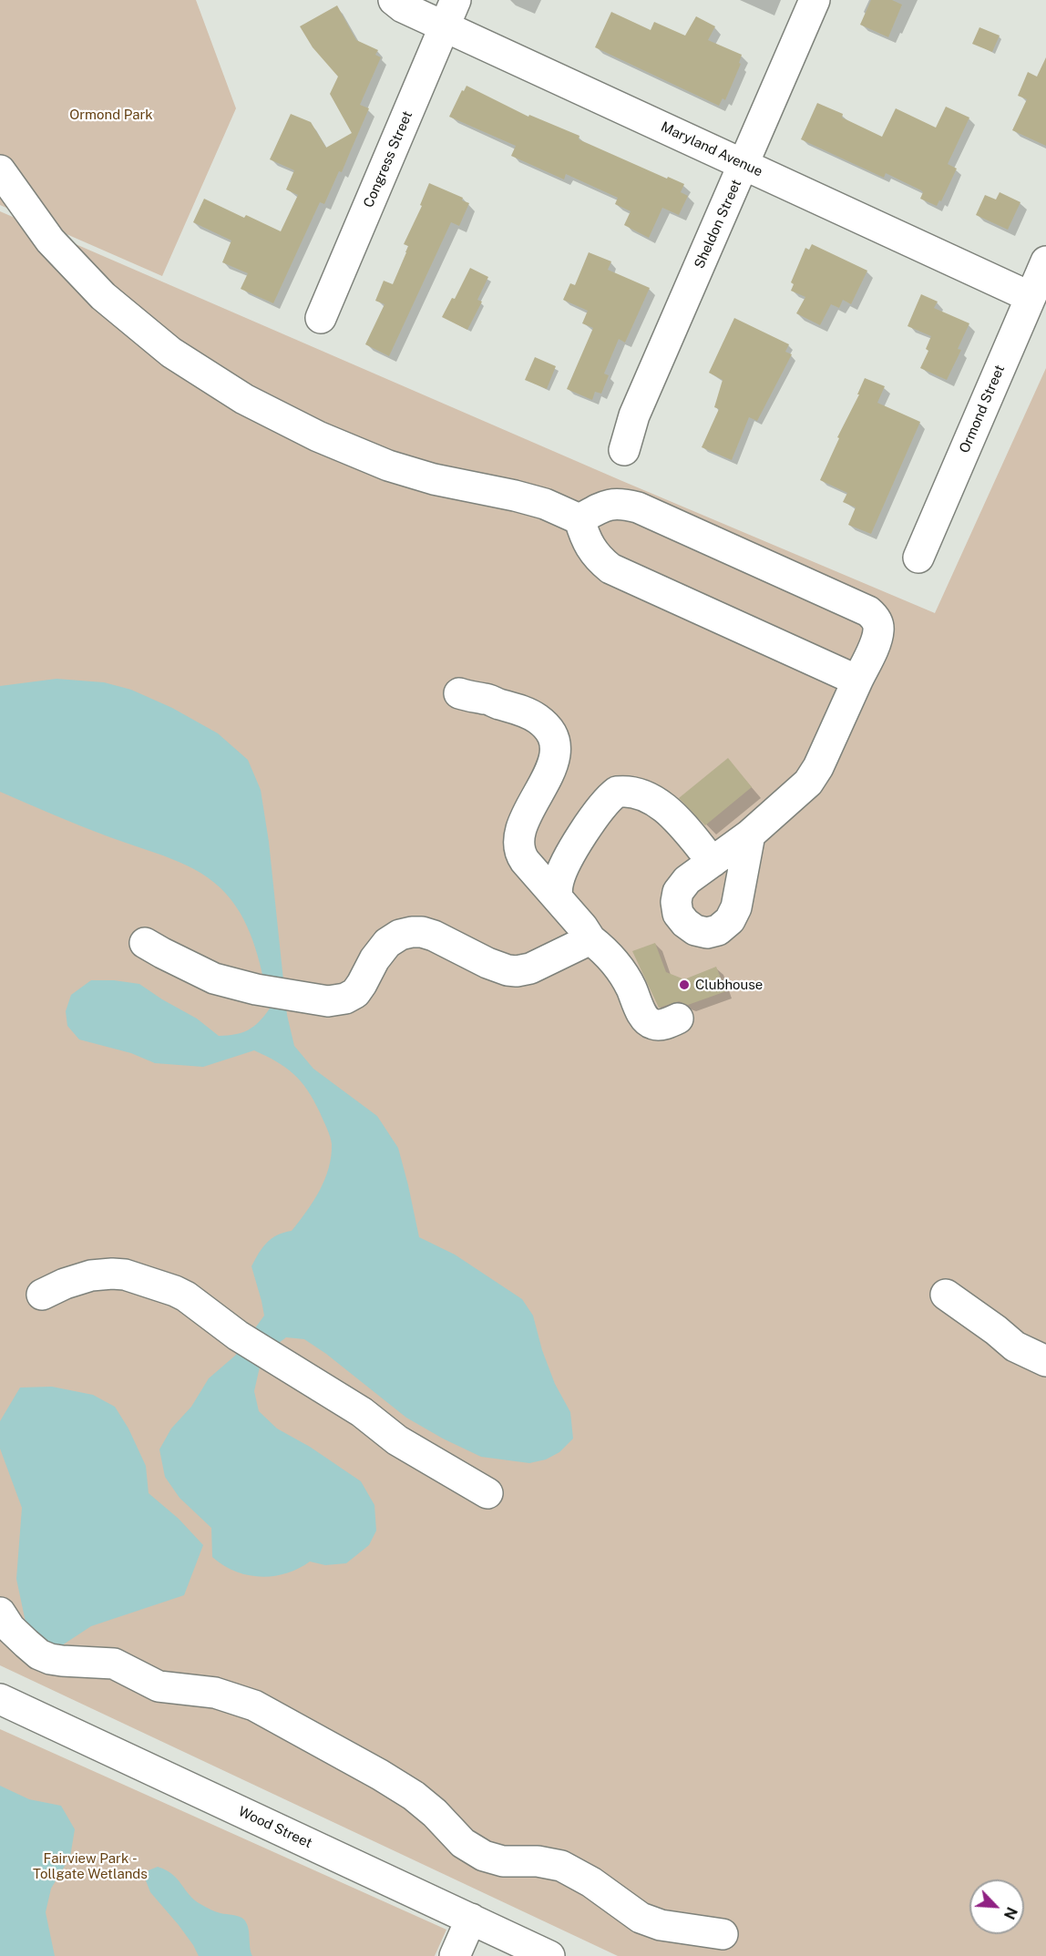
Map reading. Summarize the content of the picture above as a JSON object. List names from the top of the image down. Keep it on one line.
{"streets":{"street":["Maryland Avenue","Congress Street","Sheldon Street","Ormond Street","Wood Street"]},"crossings":[["Maryland Avenue","Congress Street"],["Maryland Avenue","Sheldon Street"],["Maryland Avenue","Ormond Street"]],"parks":["Ormond Park","Fairview Park - Tollgate Wetlands"],"places":["Clubhouse"],"north":"bottom right"}
